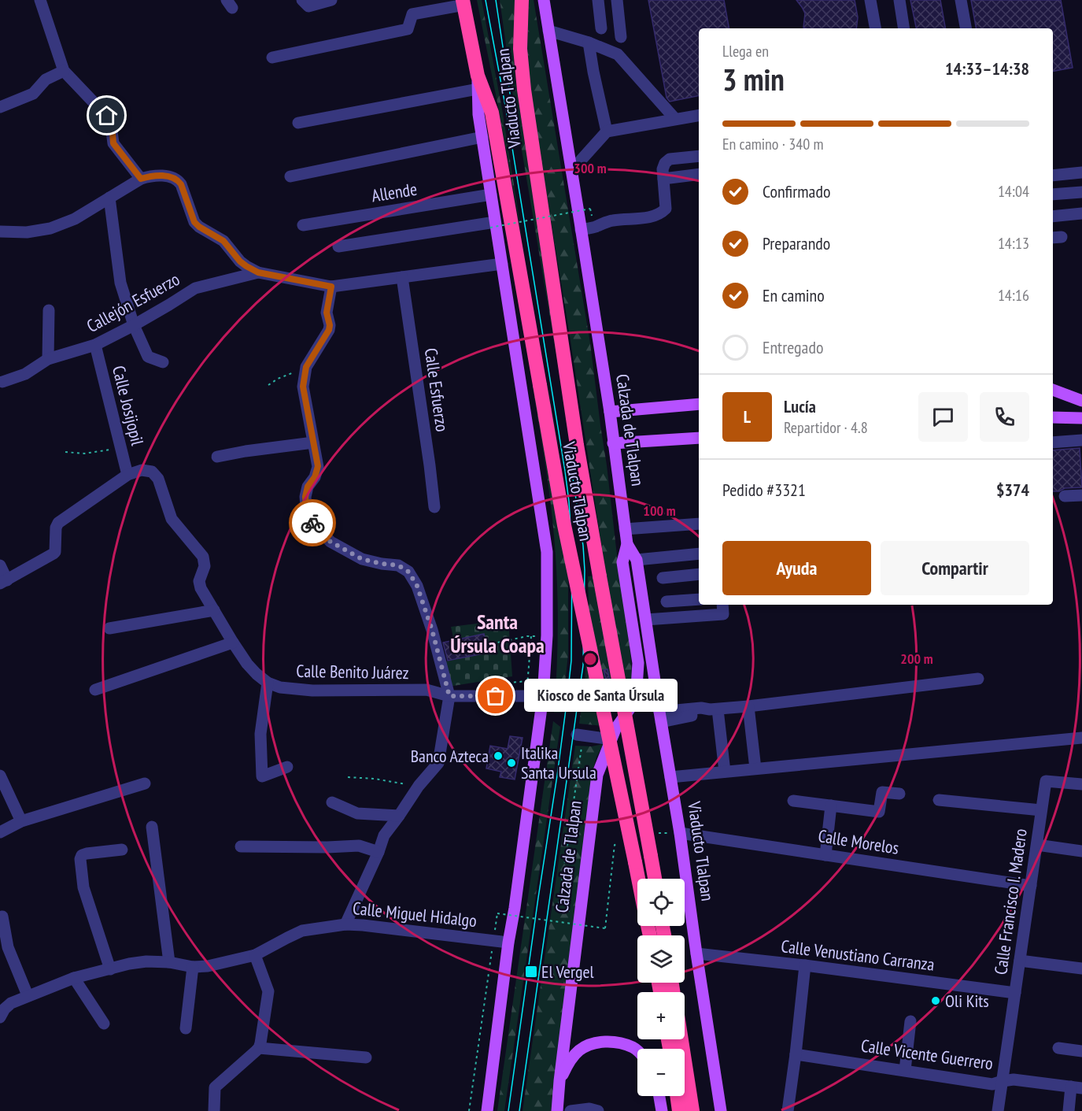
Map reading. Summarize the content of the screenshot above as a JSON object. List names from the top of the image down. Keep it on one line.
{"streets":{"highway":["Viaducto Tlalpan"],"main road":["Calzada de Tlalpan"],"street":["Allende","Callejón Esfuerzo","Calle Esfuerzo","Calle Josijopil","Calle Benito Juárez","Calle Morelos","Calle Francisco I. Madero","Calle Miguel Hidalgo","Calle Venustiano Carranza","Calle Vicente Guerrero"]},"crossings":[["Viaducto Tlalpan","Calzada de Tlalpan"],["Viaducto Tlalpan","Calle Morelos"],["Viaducto Tlalpan","Calle Venustiano Carranza"],["Callejón Esfuerzo","Calle Josijopil"],["Calle Josijopil","Calle Benito Juárez"],["Calle Morelos","Calle Francisco I. Madero"],["Calle Francisco I. Madero","Calle Venustiano Carranza"],["Calle Francisco I. Madero","Calle Vicente Guerrero"]],"districts":["Santa Úrsula Coapa"],"places":{"other":["Kiosco de Santa Úrsula","Banco Azteca","Italika Santa Ursula","Oli Kits"],"transit":["El Vergel"]},"page":{"heading":["3 min","Llega en","14:33–14:38"],"panel":["Lucía","Repartidor · 4.8","Pedido #3321","$374"],"bar":"En camino · 340 m","list":[["Confirmado","14:04"],["Preparando","14:13"],["En camino","14:16"],"Entregado"],"round":"L","buttons":["Ayuda","Compartir"],"bubble":"Kiosco de Santa Úrsula","map_buttons":["+","−"]},"rings":["300 m","100 m","200 m"]}
